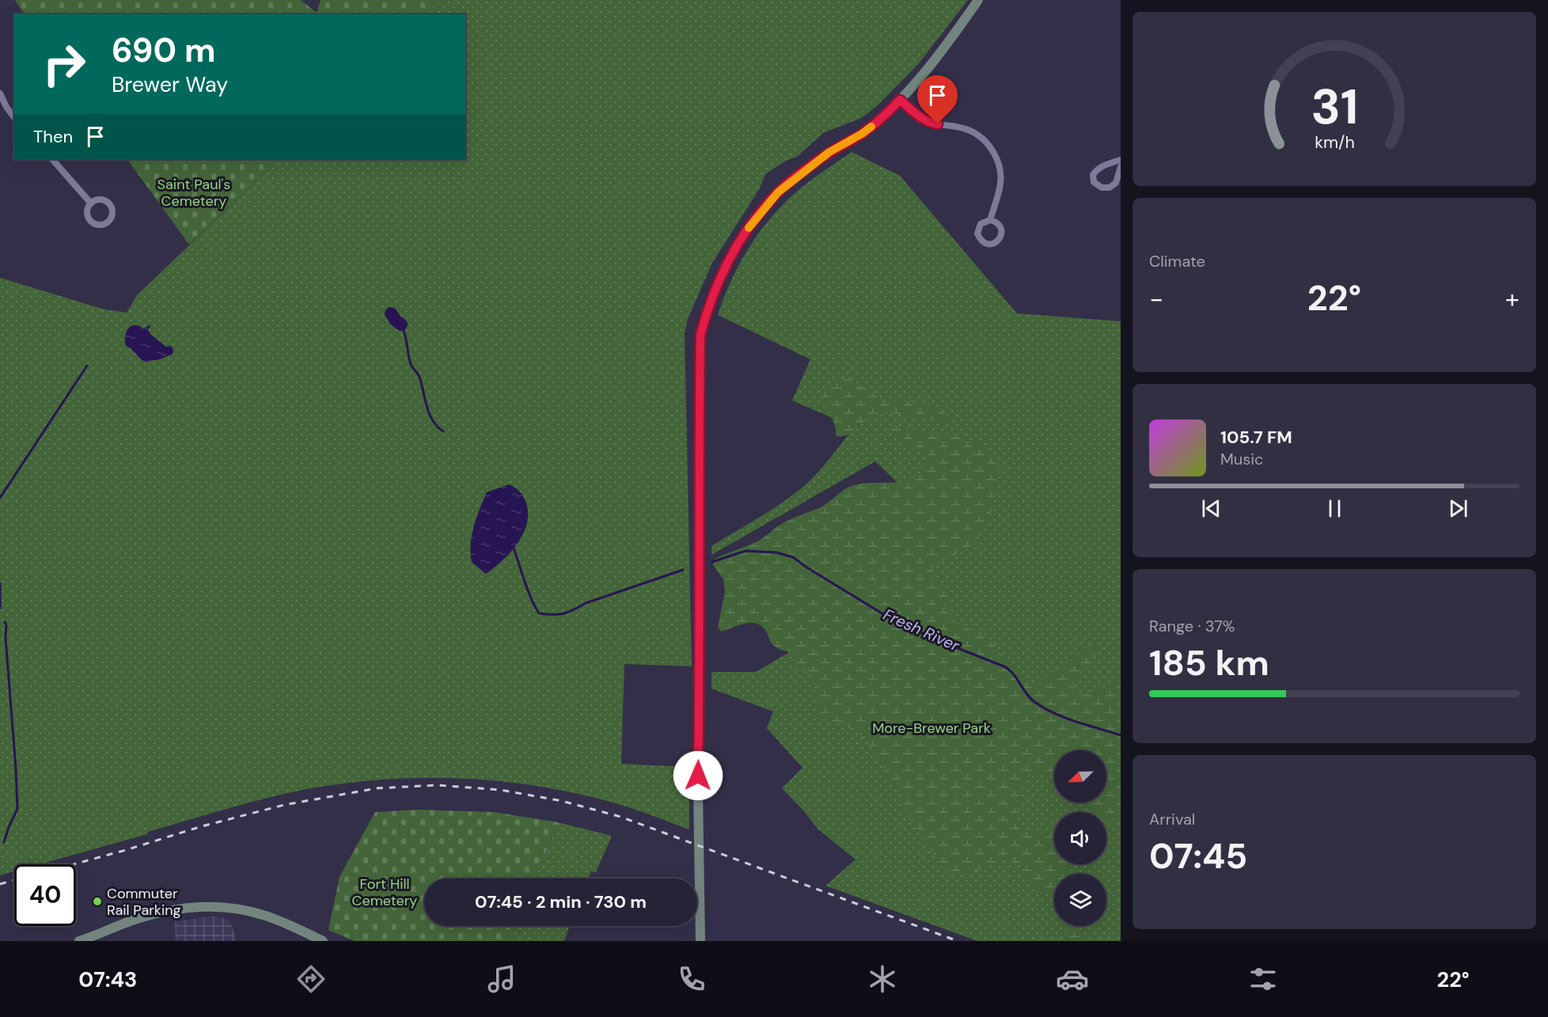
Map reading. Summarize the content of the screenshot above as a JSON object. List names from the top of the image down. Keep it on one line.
{"water":["Fresh River"],"parks":["Saint Paul's Cemetery","More-Brewer Park","Fort Hill Cemetery"],"places":["Commuter Rail Parking"],"north":"bottom left","page":{"turn":["690 m","Brewer Way"],"then":"Then","tile":["Climate",["Range · 37%","185 km"],["Arrival","07:45"]],"heat":["−","22°","+"],"song":["105.7 FM","Music"],"limit":"40","trip":"07:45 · 2 min · 730 m","tabs":["07:43","22°"],"gauge":["31","km/h"]}}
